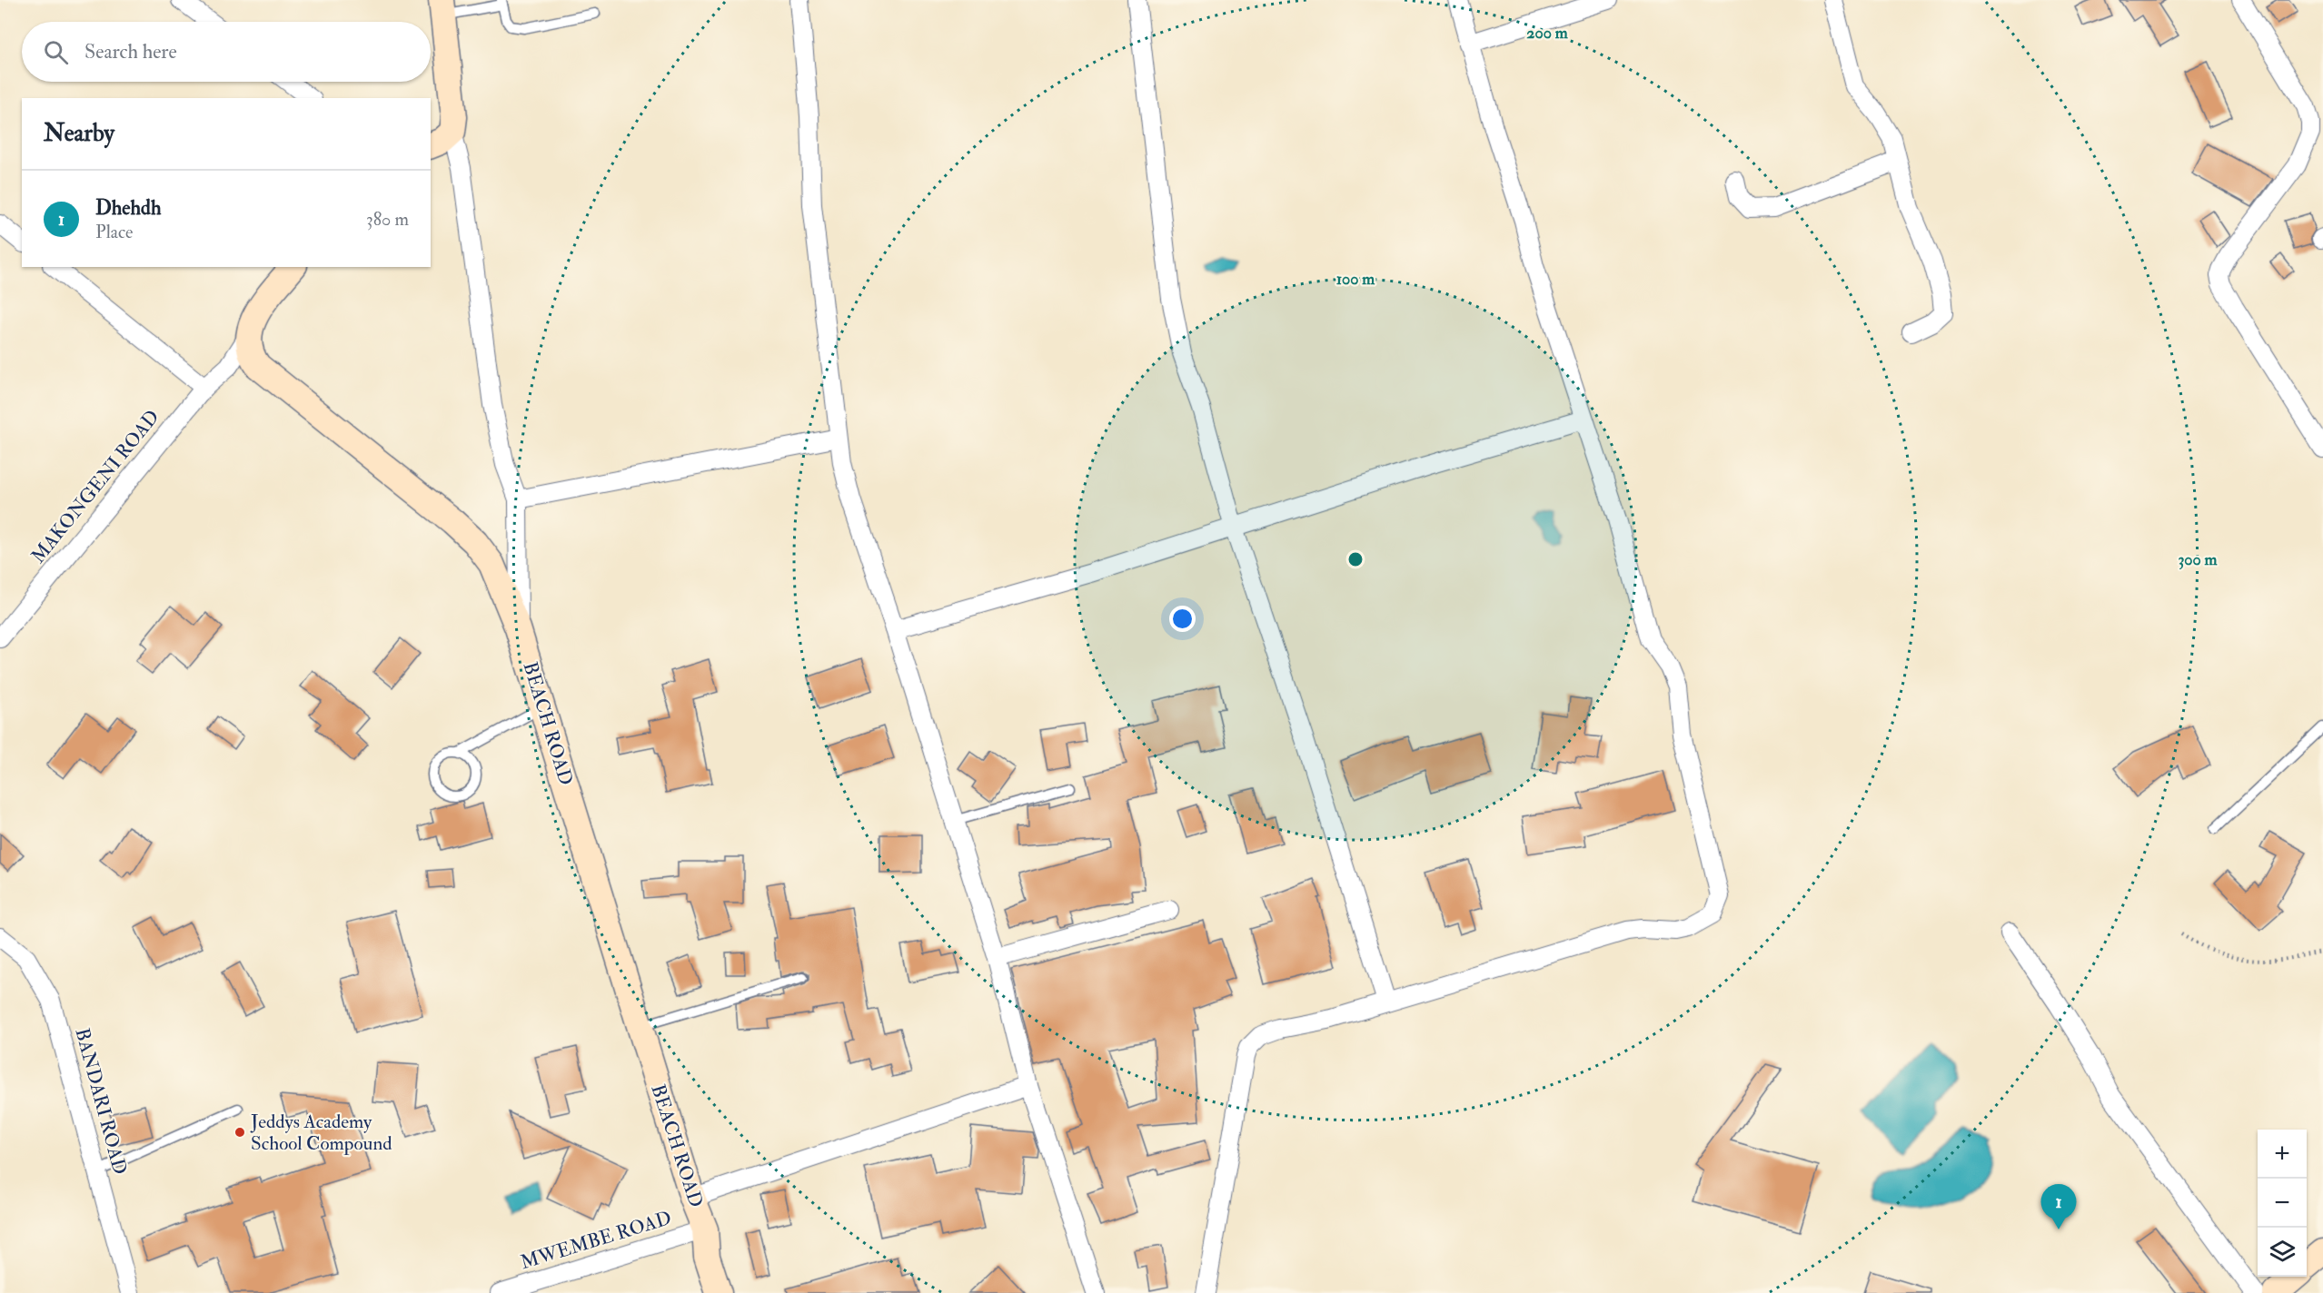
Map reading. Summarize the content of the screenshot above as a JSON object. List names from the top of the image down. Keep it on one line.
{"streets":{"main road":["BEACH ROAD"],"street":["MAKONGENI ROAD","BANDARI ROAD","MWEMBE ROAD"]},"crossings":[["MAKONGENI ROAD","BEACH ROAD"],["BEACH ROAD","MWEMBE ROAD"]],"places":["Jeddys Academy School Compound"],"page":{"search":"Search here","heading":"Nearby","list":[{"mark":"1","name":"Dhehdh","note":"Place","value":"380 m"}],"map_buttons":["+","−"],"pins":"1"},"rings":["200 m","100 m","300 m"]}
